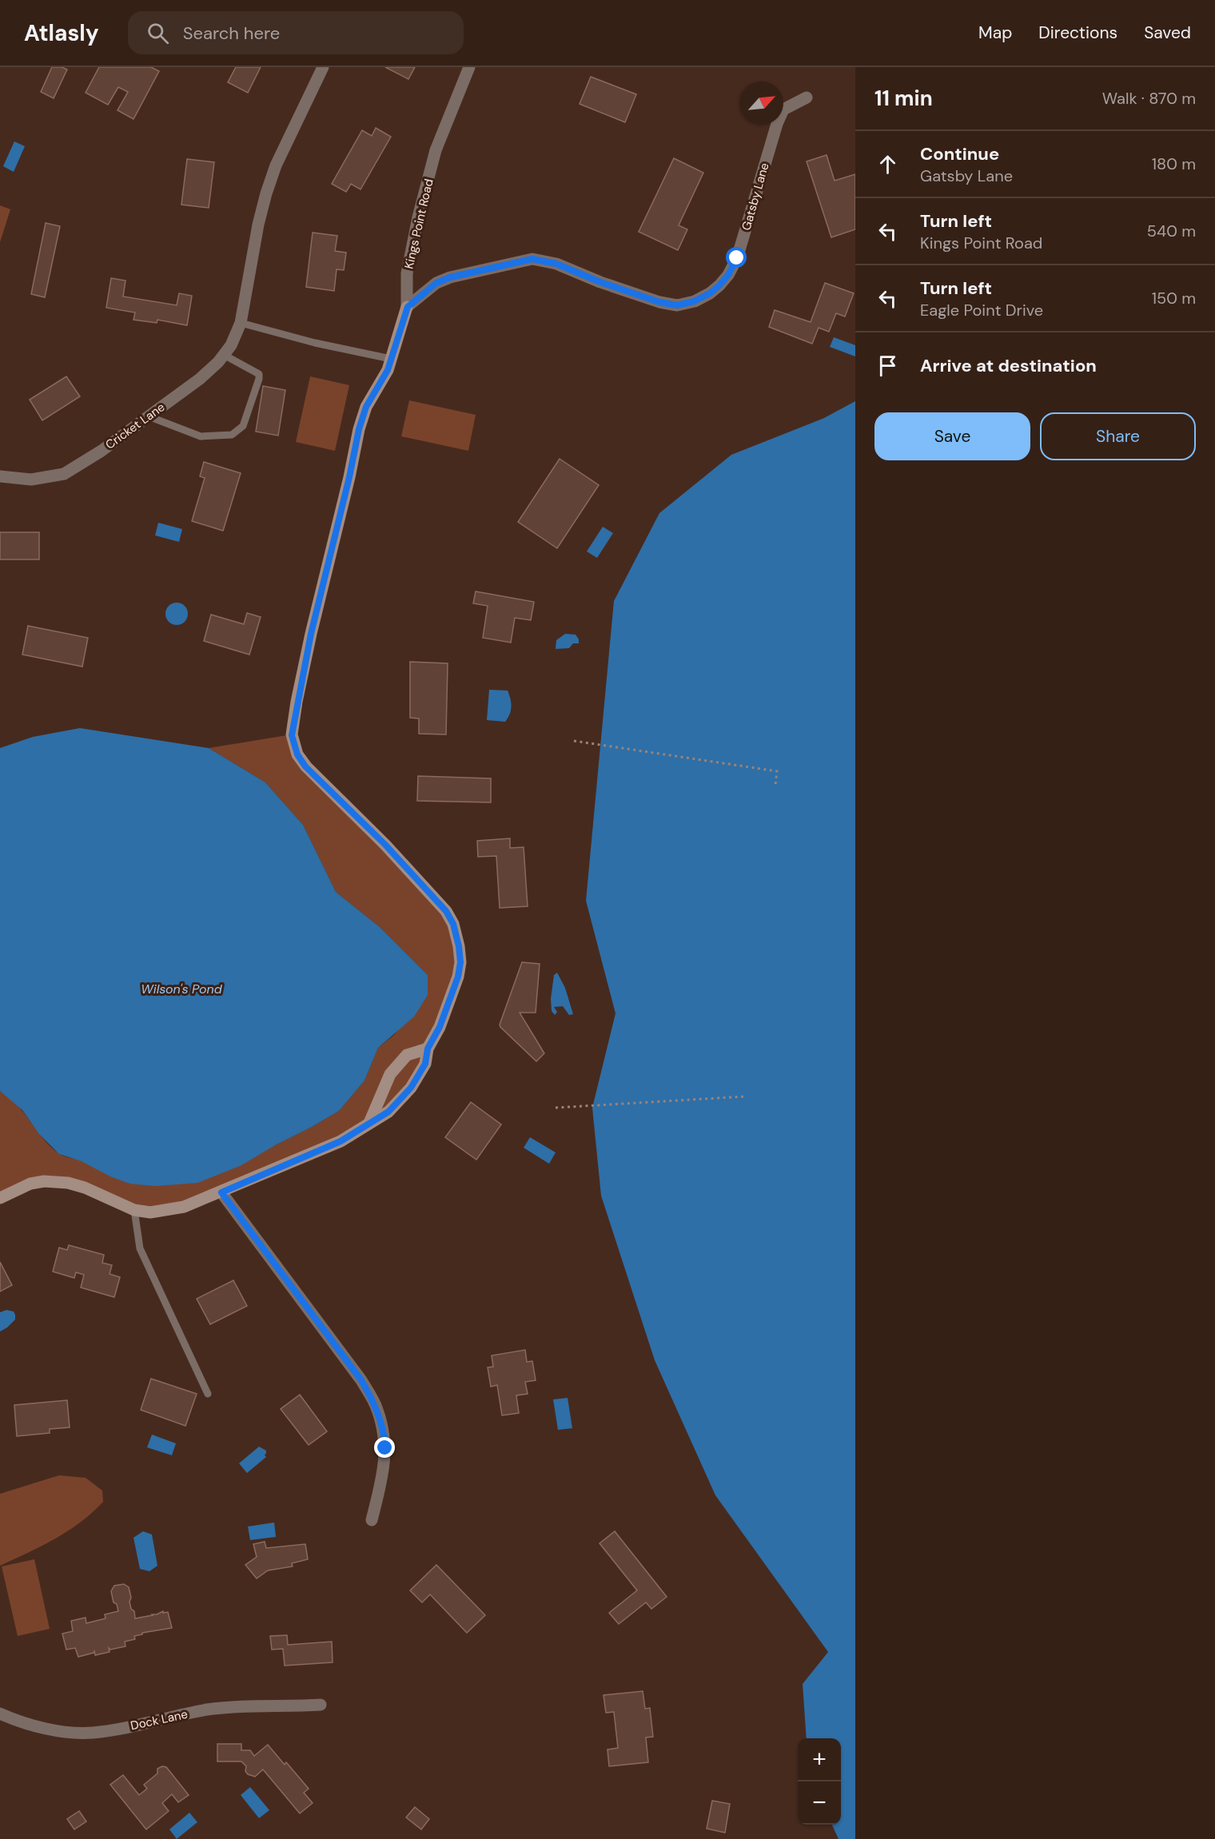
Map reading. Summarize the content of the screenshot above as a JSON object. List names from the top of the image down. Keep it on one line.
{"streets":{"street":["Gatsby Lane","Kings Point Road","Cricket Lane","Dock Lane"]},"crossings":[["Gatsby Lane","Kings Point Road"]],"water":["Wilson's Pond"],"north":"top right","page":{"header":"Atlasly","search":"Search here","nav":["Map","Directions","Saved"],"heading":["11 min","Walk · 870 m"],"list":[["Continue","Gatsby Lane","180 m"],["Turn left","Kings Point Road","540 m"],["Turn left","Eagle Point Drive","150 m"],"Arrive at destination"],"buttons":["Save","Share"],"map_buttons":["+","−"]}}
